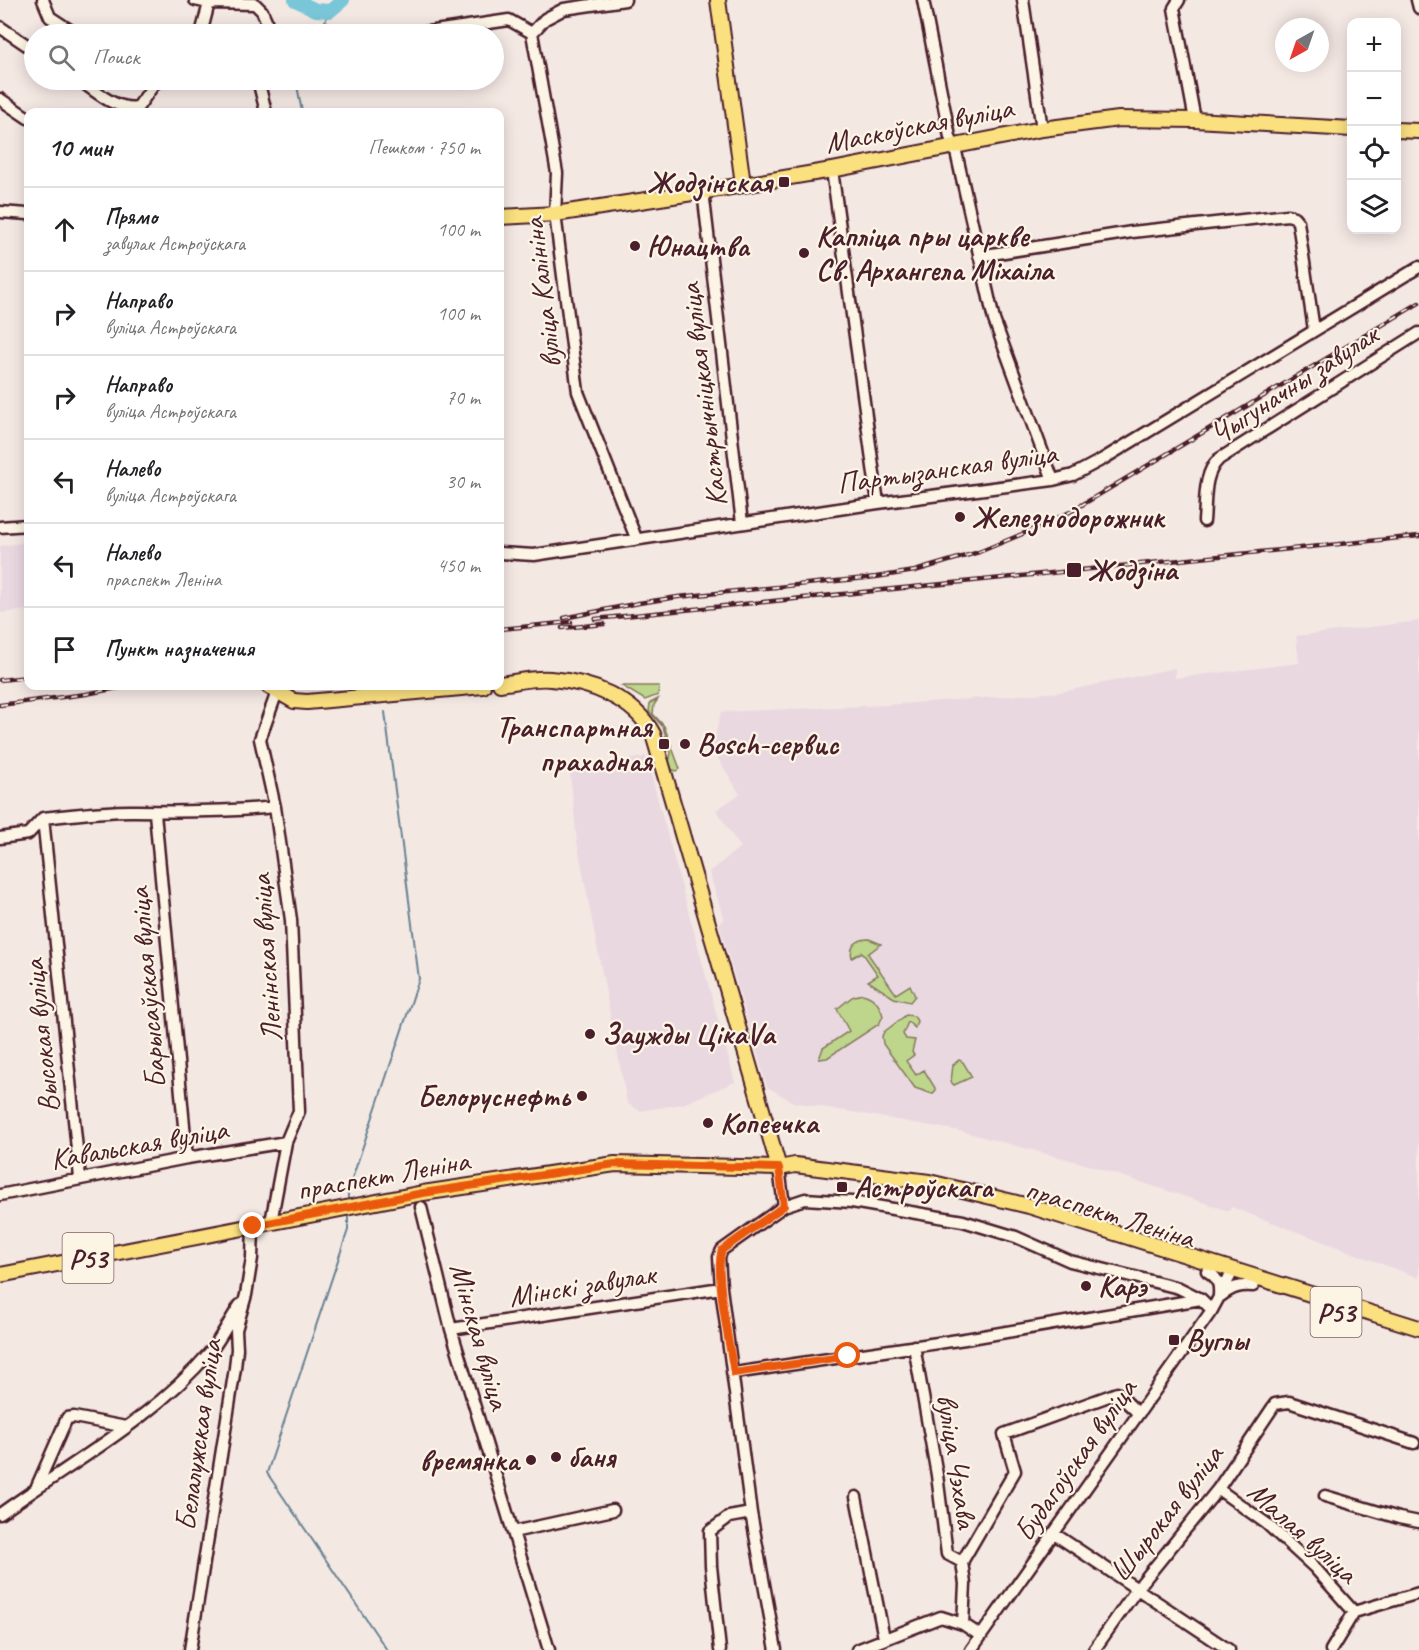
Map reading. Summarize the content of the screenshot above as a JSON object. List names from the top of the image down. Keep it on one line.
{"streets":{"main road":["Маскоўская вуліца","праспект Леніна","Р53"],"street":["вуліца Калініна","Чыгуначны завулак","Кастрычніцкая вуліца","Партызанская вуліца","Ленінская вуліца","Барысаўская вуліца","Высокая вуліца","Кавальская вуліца","Мінскі завулак","Мінская вуліца","Белалужская вуліца","Будагоўская вуліца","вуліца Чэхава","Шырокая вуліца","Малая вуліца"]},"crossings":[["Маскоўская вуліца","вуліца Калініна"],["Маскоўская вуліца","Кастрычніцкая вуліца"],["вуліца Калініна","Партызанская вуліца"],["Кастрычніцкая вуліца","Партызанская вуліца"],["Ленінская вуліца","Кавальская вуліца"],["Ленінская вуліца","праспект Леніна"],["Барысаўская вуліца","Кавальская вуліца"],["Высокая вуліца","Кавальская вуліца"],["праспект Леніна","Белалужская вуліца"],["праспект Леніна","Будагоўская вуліца"],["Мінскі завулак","Мінская вуліца"],["Шырокая вуліца","Малая вуліца"]],"places":{"transit":["Жодзінская","Жодзіна","Транспартная прахадная","Астроўскага","Вуглы"],"other":["Юнацтва","Капліца пры царкве Св. Архангела Міхаіла","Железнодорожник","Bosch-сервис","Заужды ЦікаVа","Белоруснефть","Копеечка","Карэ","баня","времянка"]},"north":"bottom left","page":{"map_buttons":["+","−"],"search":"Поиск","heading":["10 мин","Пешком · 750 m"],"list":[["Прямо","завулак Астроўскага","100 m"],["Направо","вуліца Астроўскага","100 m"],["Направо","вуліца Астроўскага","70 m"],["Налево","вуліца Астроўскага","30 m"],["Налево","праспект Леніна","450 m"],"Пункт назначения"]}}
